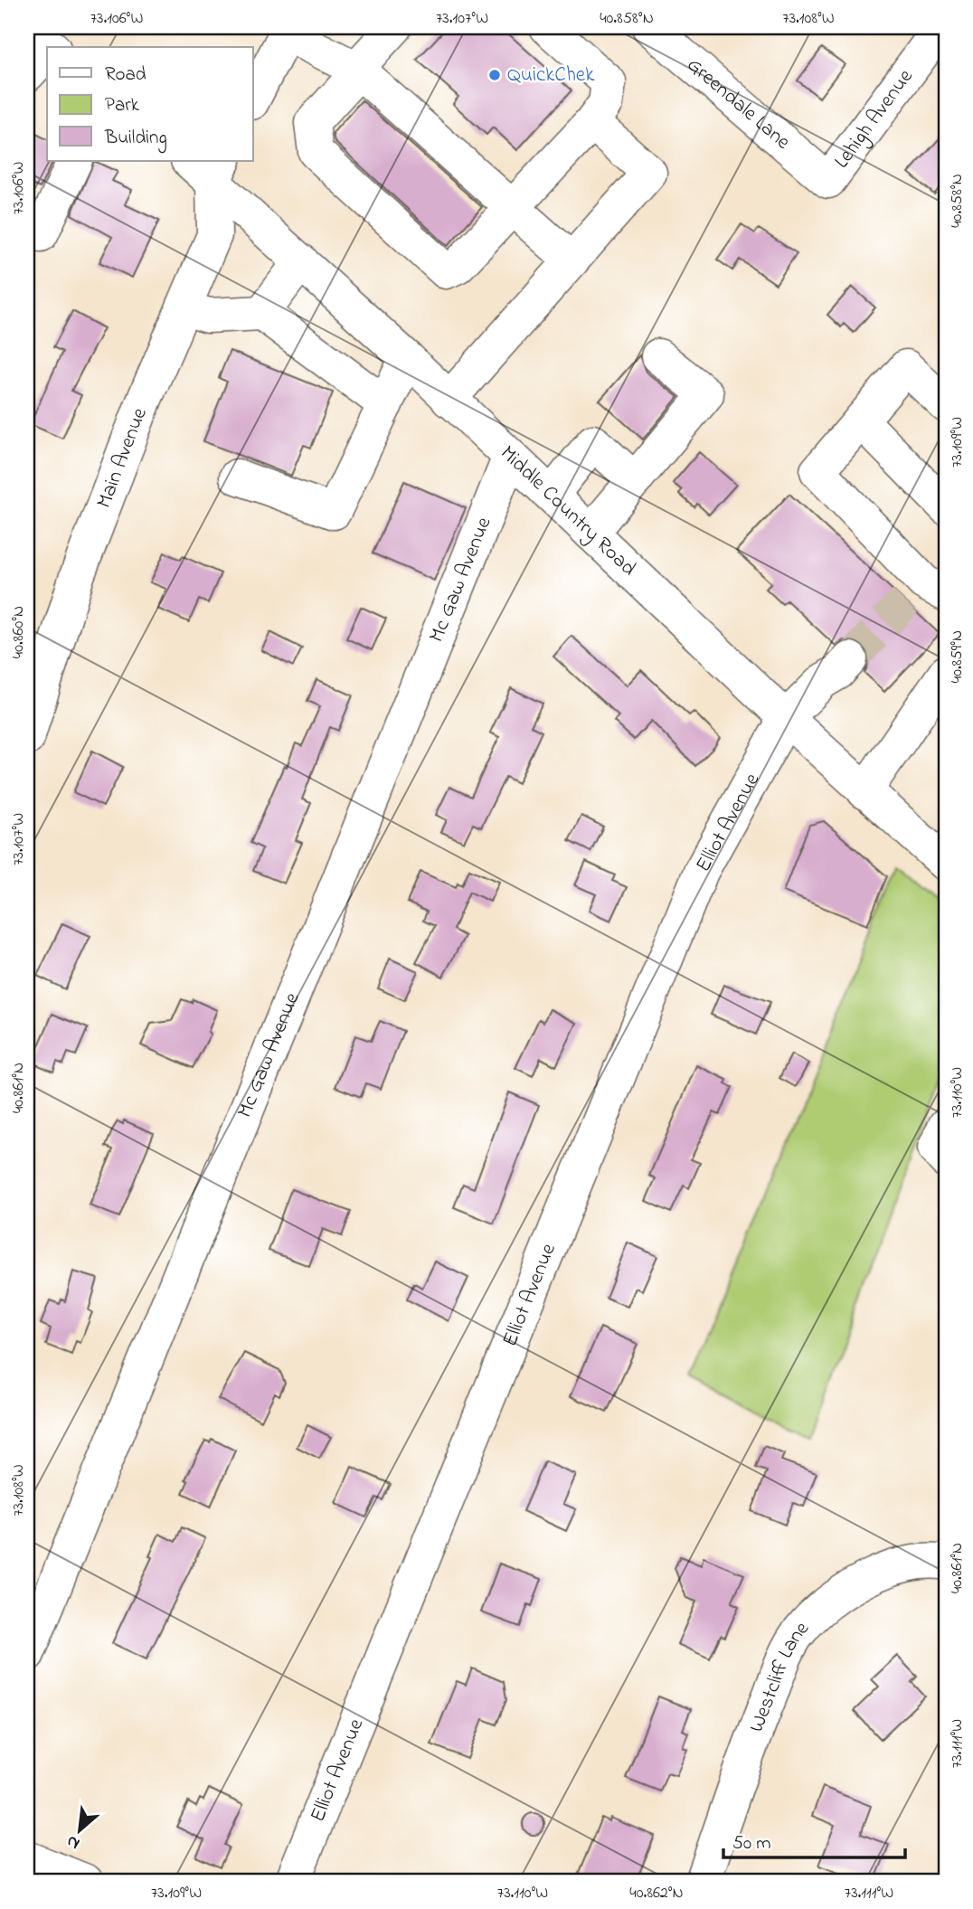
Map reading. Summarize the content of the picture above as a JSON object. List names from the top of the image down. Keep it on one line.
{"streets":{"street":["Greendale Lane","Lehigh Avenue","Main Avenue","Middle Country Road","Mc Gaw Avenue","Elliot Avenue","Westcliff Lane"]},"crossings":[["Greendale Lane","Lehigh Avenue"],["Main Avenue","Middle Country Road"],["Middle Country Road","Mc Gaw Avenue"],["Middle Country Road","Elliot Avenue"]],"places":["QuickChek"],"legend":["Road","Park","Building"],"scale_bar":"50 m","north":"bottom left","coordinates":["73.106°W","73.107°W","40.858°N","73.108°W","73.109°W","40.860°N","40.859°N","40.861°N","73.110°W","73.111°W","40.862°N"]}
